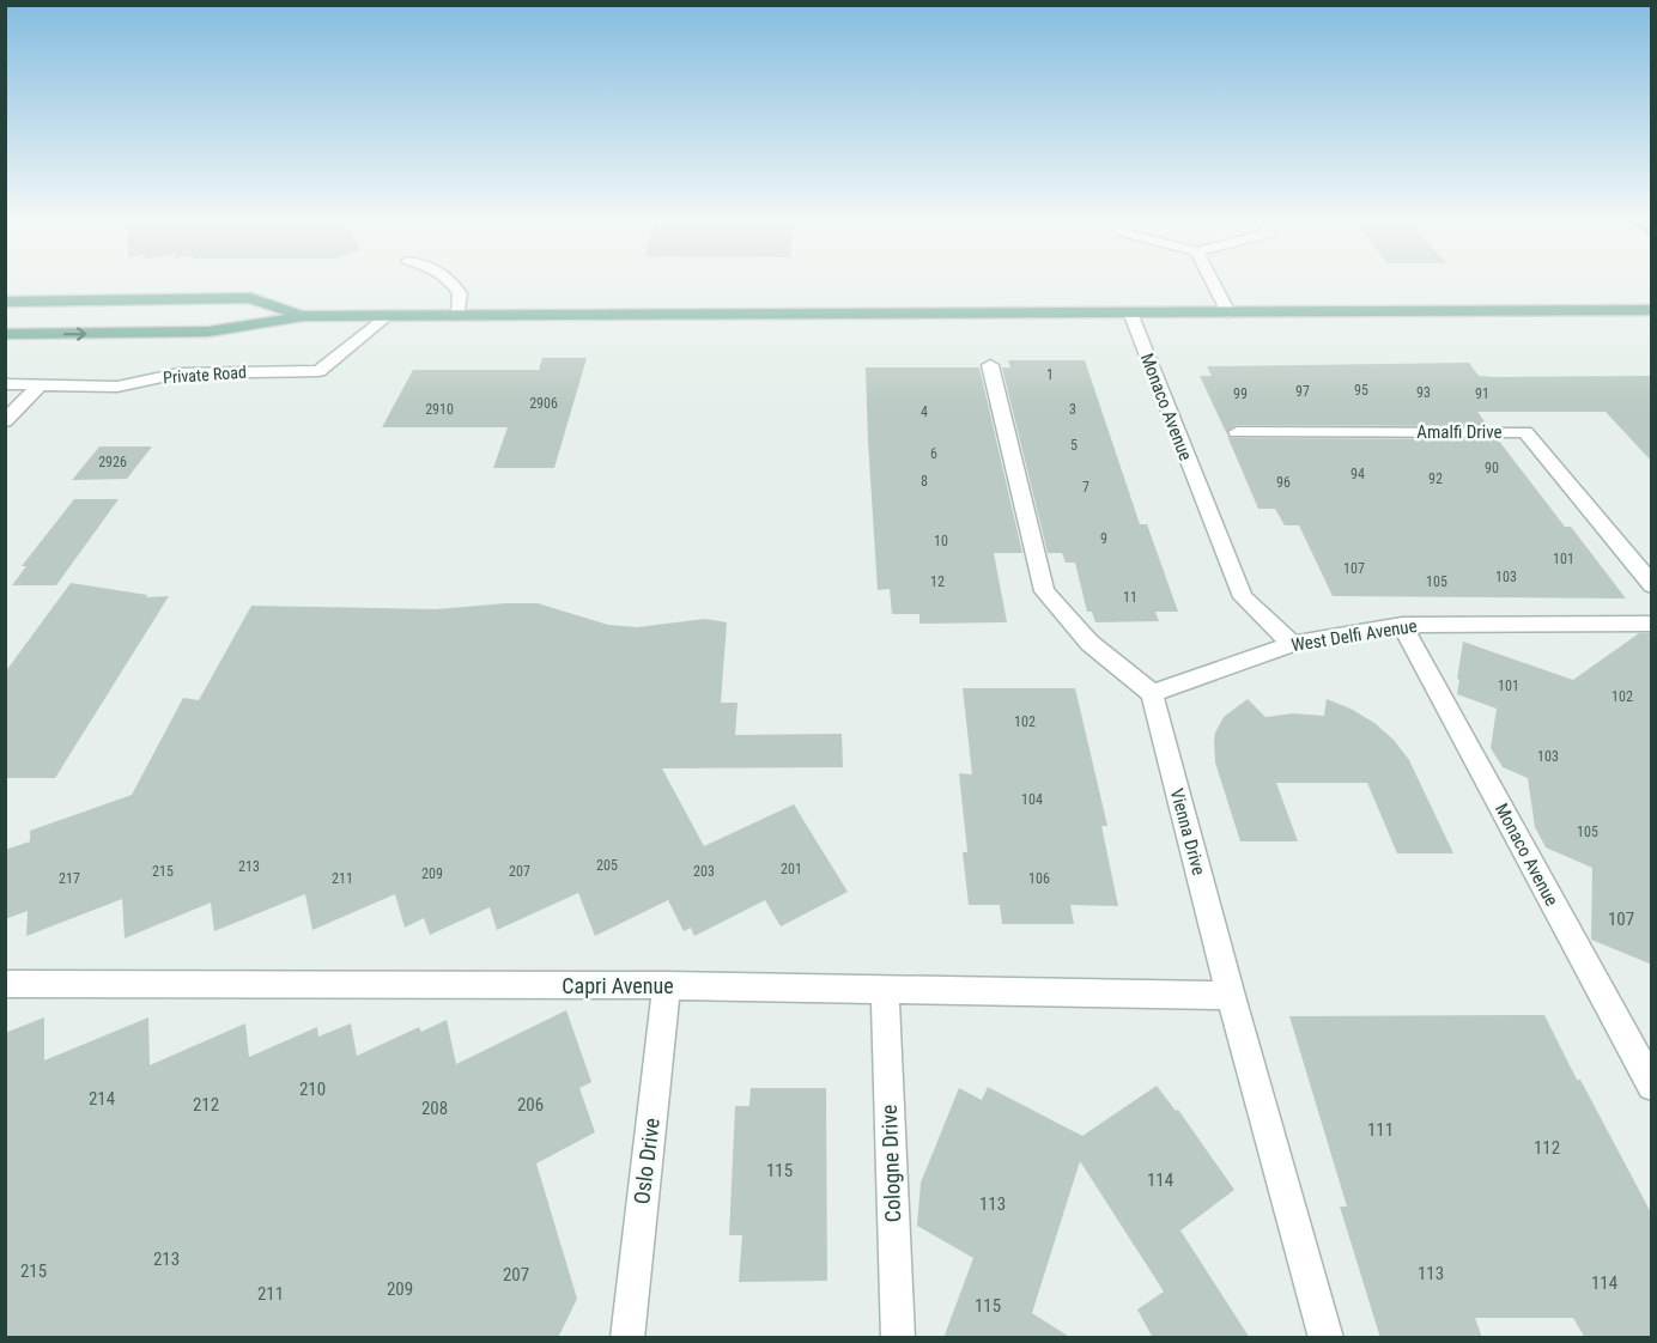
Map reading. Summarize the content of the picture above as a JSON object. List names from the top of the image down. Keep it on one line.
{"streets":{"street":["Private Road","Monaco Avenue","Amalfi Drive","West Delfi Avenue","Vienna Drive","Capri Avenue","Oslo Drive","Cologne Drive"]},"crossings":[["Monaco Avenue","West Delfi Avenue"],["West Delfi Avenue","Vienna Drive"],["Vienna Drive","Capri Avenue"],["Capri Avenue","Oslo Drive"],["Capri Avenue","Cologne Drive"]],"house_numbers":["1","95","97","93","99","91","2906","2910","3","4","5","6","2926","90","94","92","8","96","7","9","10","101","107","103","12","105","11","101","102","102","103","104","105","205","213","201","215","207","203","209","217","211","106","107","210","214","212","206","208","111","112","115","114","113","213","215","113","207","114","209","211","115"]}
